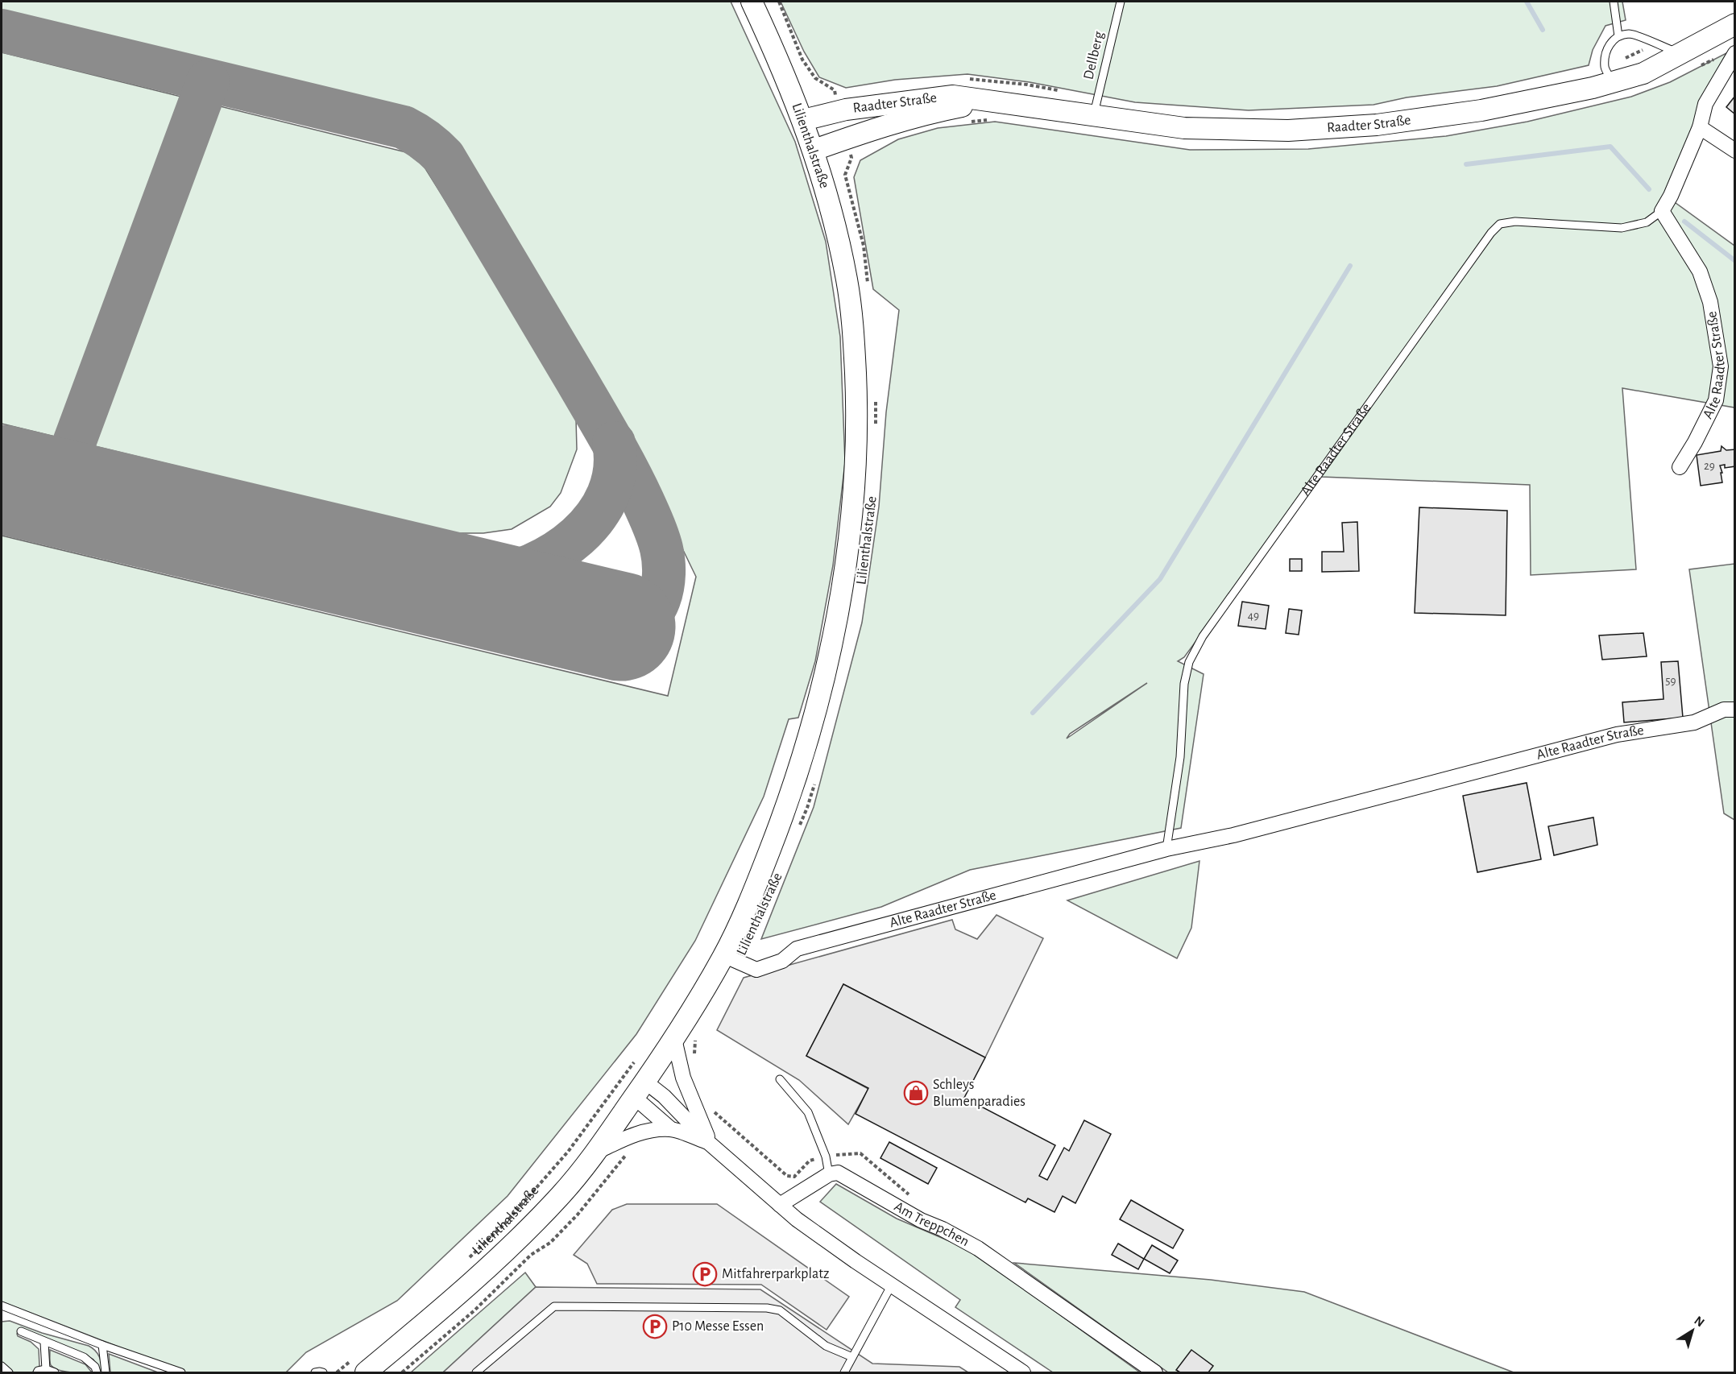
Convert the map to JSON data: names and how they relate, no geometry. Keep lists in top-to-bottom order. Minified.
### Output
{"streets":{"main road":["Raadter Straße","Lilienthalstraße"],"street":["Alte Raadter Straße","Am Treppchen"],"lane":["Dellberg"]},"crossings":[["Dellberg","Raadter Straße"],["Raadter Straße","Lilienthalstraße"],["Lilienthalstraße","Alte Raadter Straße"]],"places":{"shop":["Schleys Blumenparadies"],"parking":["Mitfahrerparkplatz","P10 Messe Essen"]},"house_numbers":["29","49","59"],"north":"top right"}
